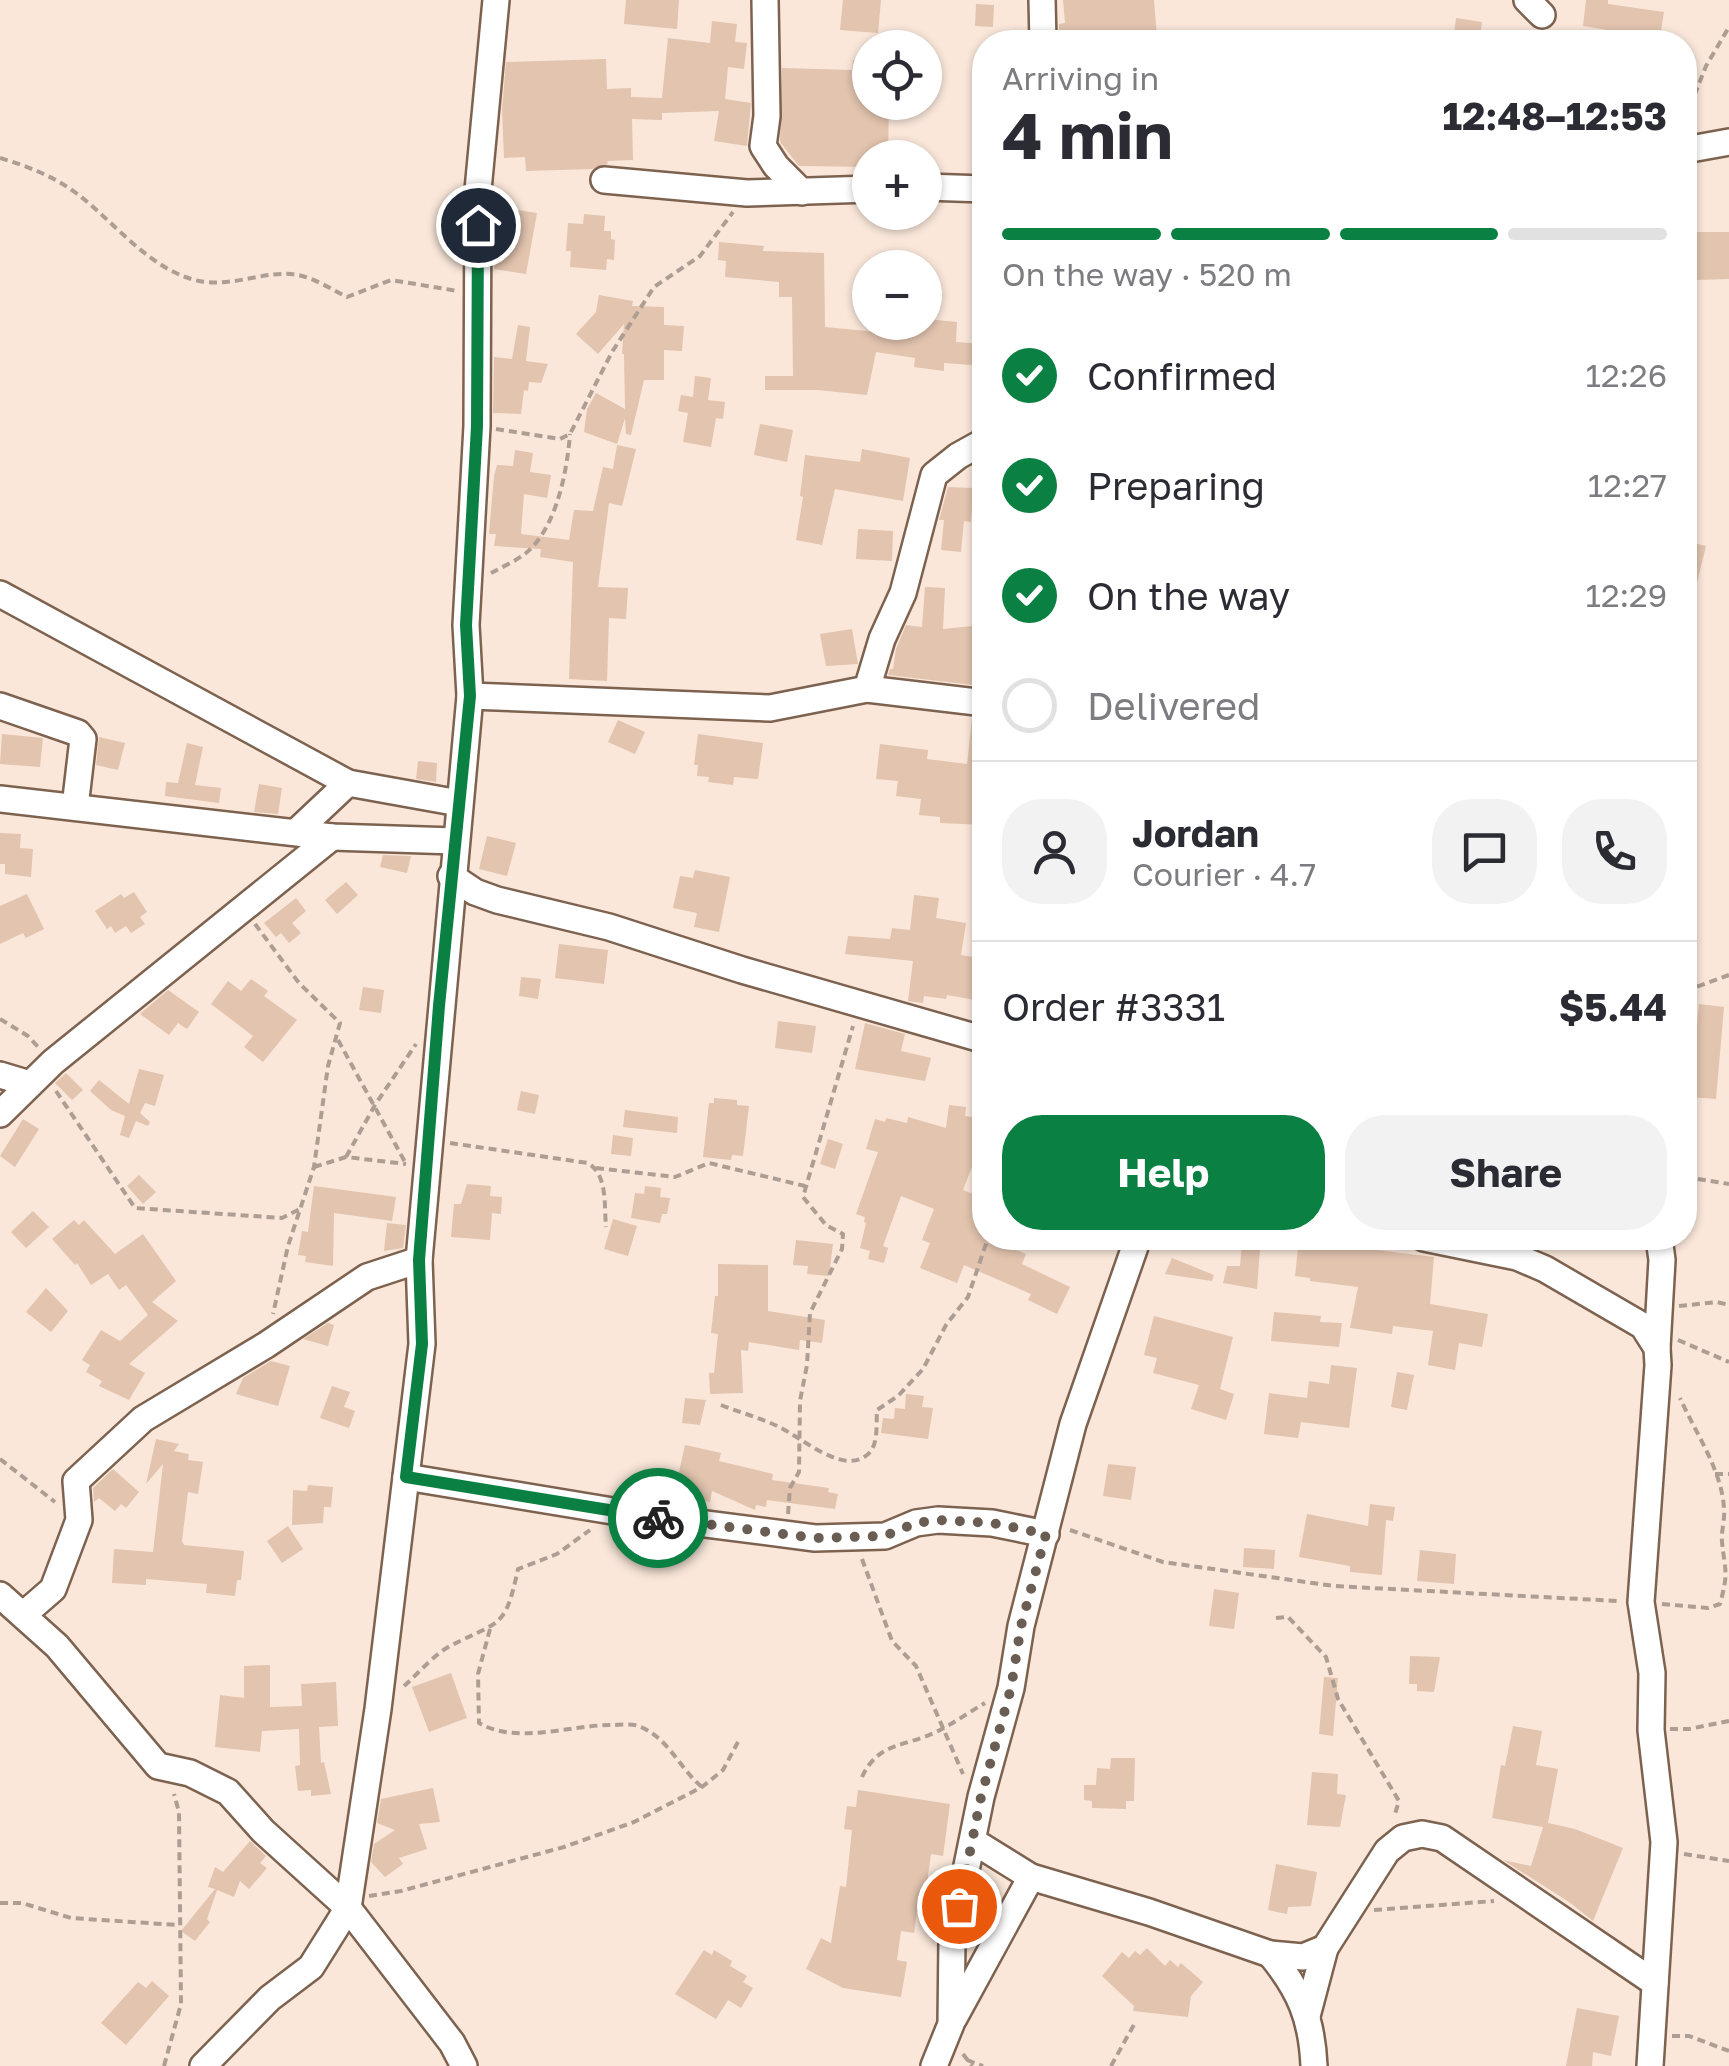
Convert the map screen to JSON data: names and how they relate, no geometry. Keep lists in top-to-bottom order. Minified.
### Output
{"page":{"map_buttons":["+","−"],"heading":["4 min","Arriving in","12:48–12:53"],"panel":["Jordan","Courier · 4.7","Order #3331","$5.44"],"bar":"On the way · 520 m","list":[["Confirmed","12:26"],["Preparing","12:27"],["On the way","12:29"],"Delivered"],"buttons":["Help","Share"]}}
